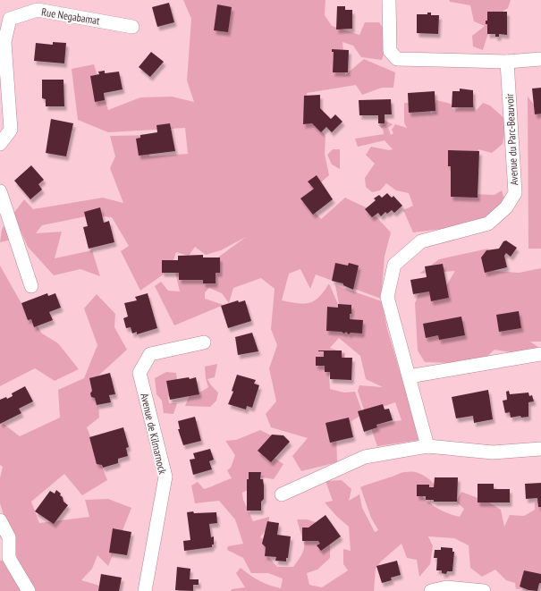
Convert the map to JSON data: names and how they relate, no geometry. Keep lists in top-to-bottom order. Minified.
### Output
{"streets":{"street":["Rue Negabamat","Avenue du Parc-Beauvoir","Avenue de Kilmarnock"]}}
